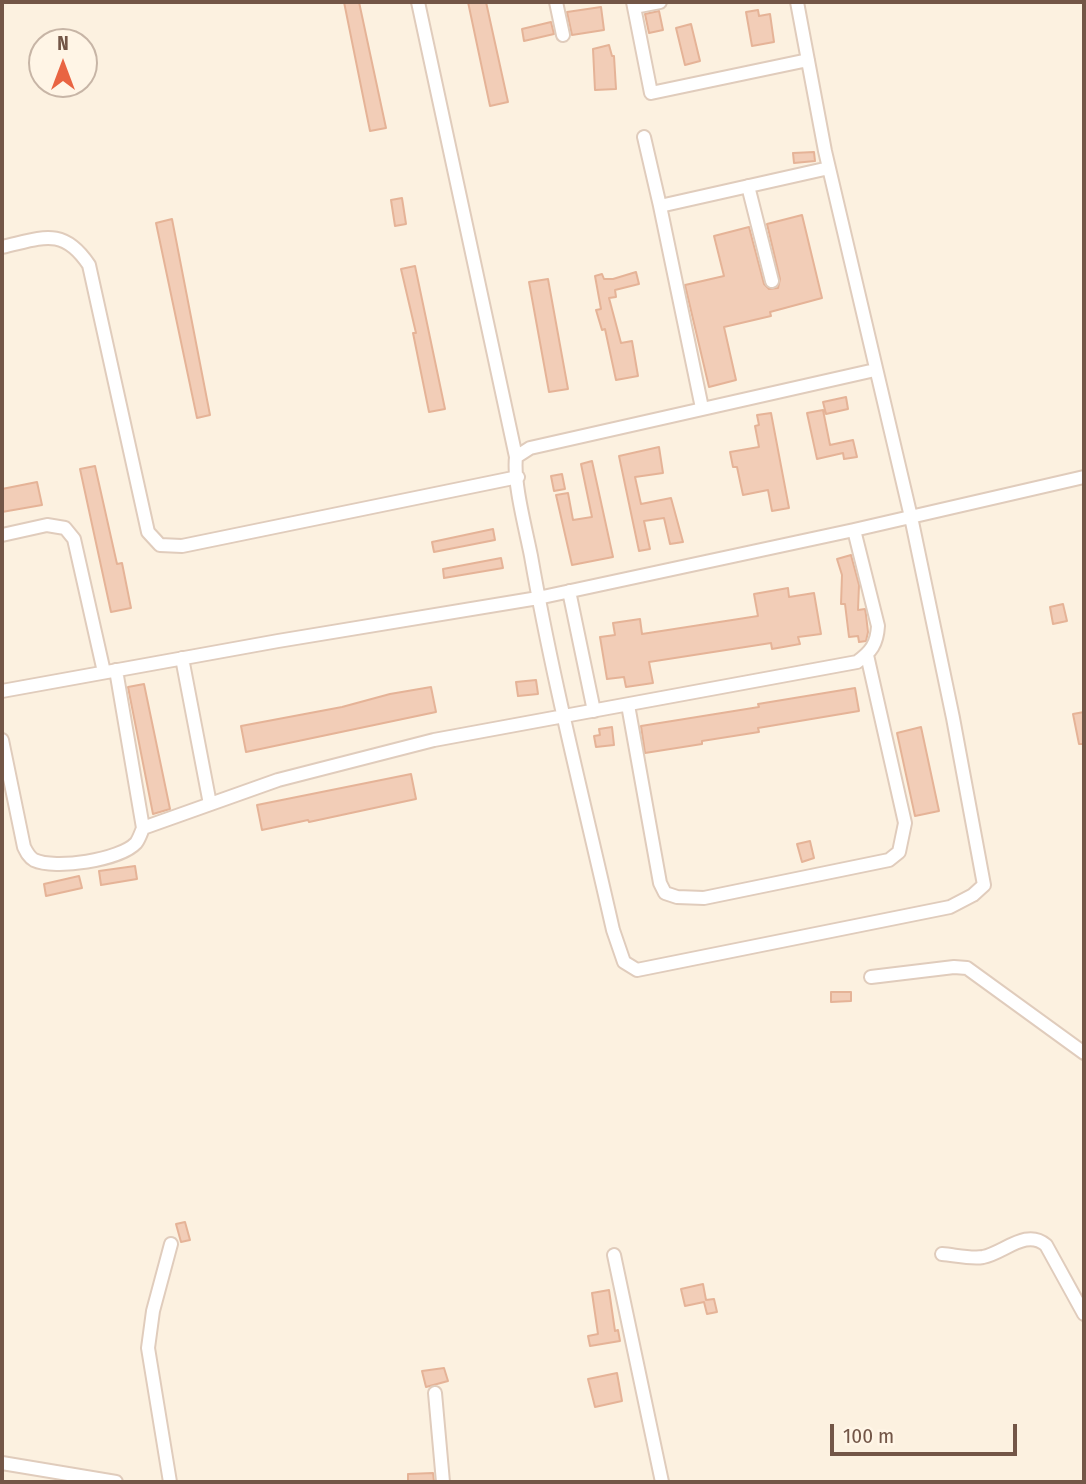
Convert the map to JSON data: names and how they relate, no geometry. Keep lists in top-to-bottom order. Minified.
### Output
{"scale_bar":"100 m","north":"top"}
